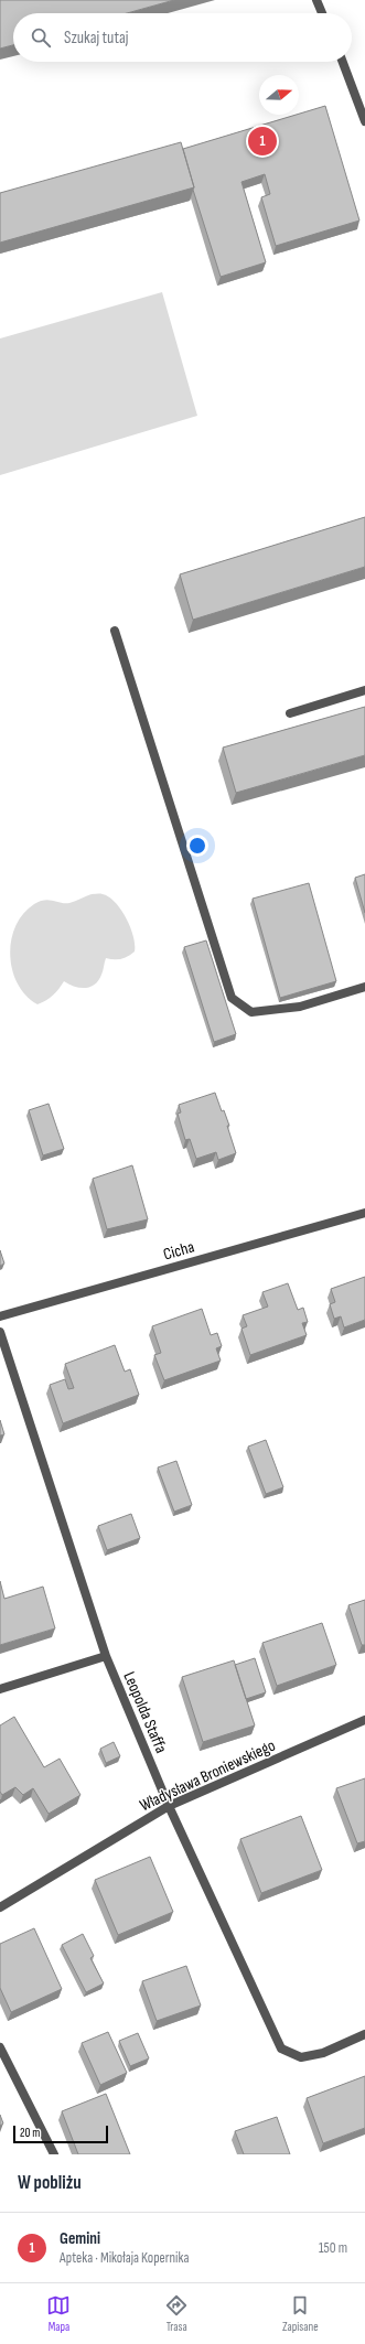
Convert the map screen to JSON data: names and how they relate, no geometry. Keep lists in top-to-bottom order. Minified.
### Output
{"streets":{"street":["Cicha","Leopolda Staffa","Władysława Broniewskiego"]},"crossings":[["Leopolda Staffa","Władysława Broniewskiego"]],"scale_bar":"20 m","north":"right","page":{"search":"Szukaj tutaj","pins":"1","scale":"20 m","heading":"W pobliżu","list":[{"mark":"1","name":"Gemini","note":"Apteka · Mikołaja Kopernika","value":"150 m"}],"nav":["Mapa","Trasa","Zapisane"]}}
